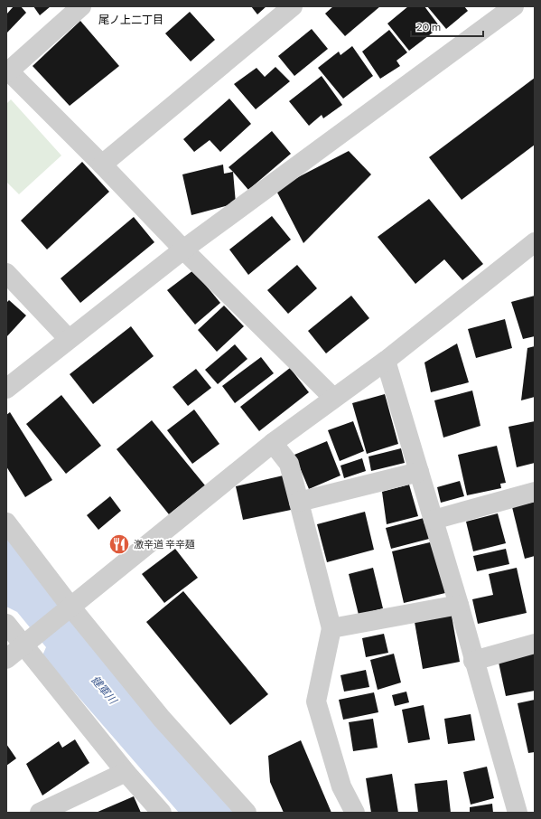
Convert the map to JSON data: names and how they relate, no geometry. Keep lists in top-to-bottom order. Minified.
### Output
{"districts":["尾ノ上二丁目"],"water":["健軍川"],"places":{"restaurant":["激辛道 辛辛麺"]},"scale_bar":"20 m"}
